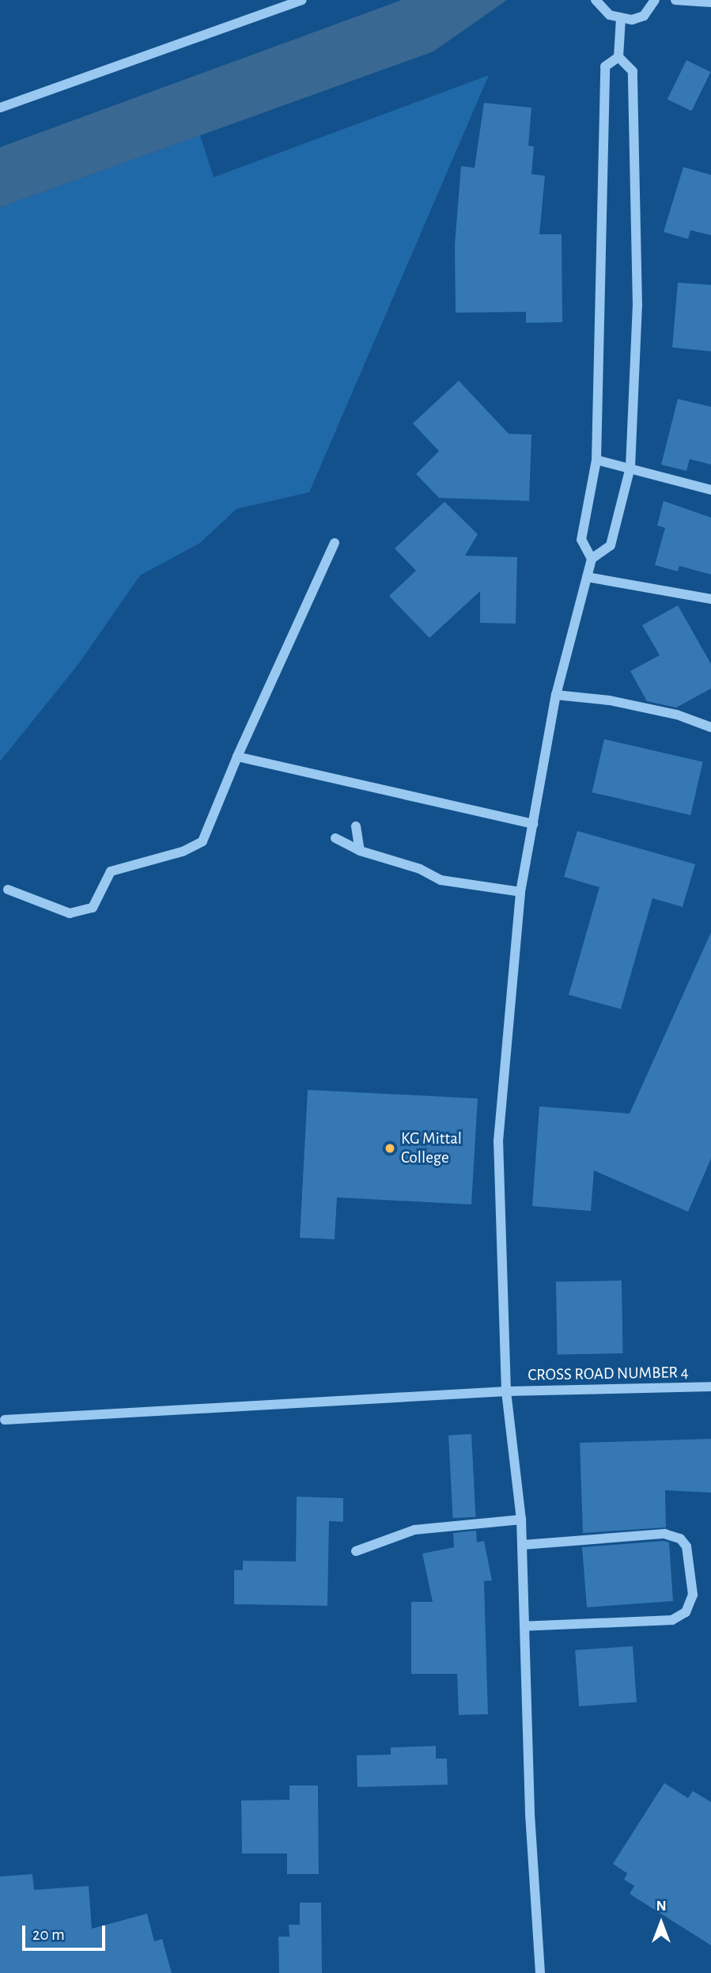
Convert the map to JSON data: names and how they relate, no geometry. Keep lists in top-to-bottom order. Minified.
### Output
{"streets":{"street":["CROSS ROAD NUMBER 4"]},"places":["KG Mittal College"],"scale_bar":"20 m","north":"top"}
